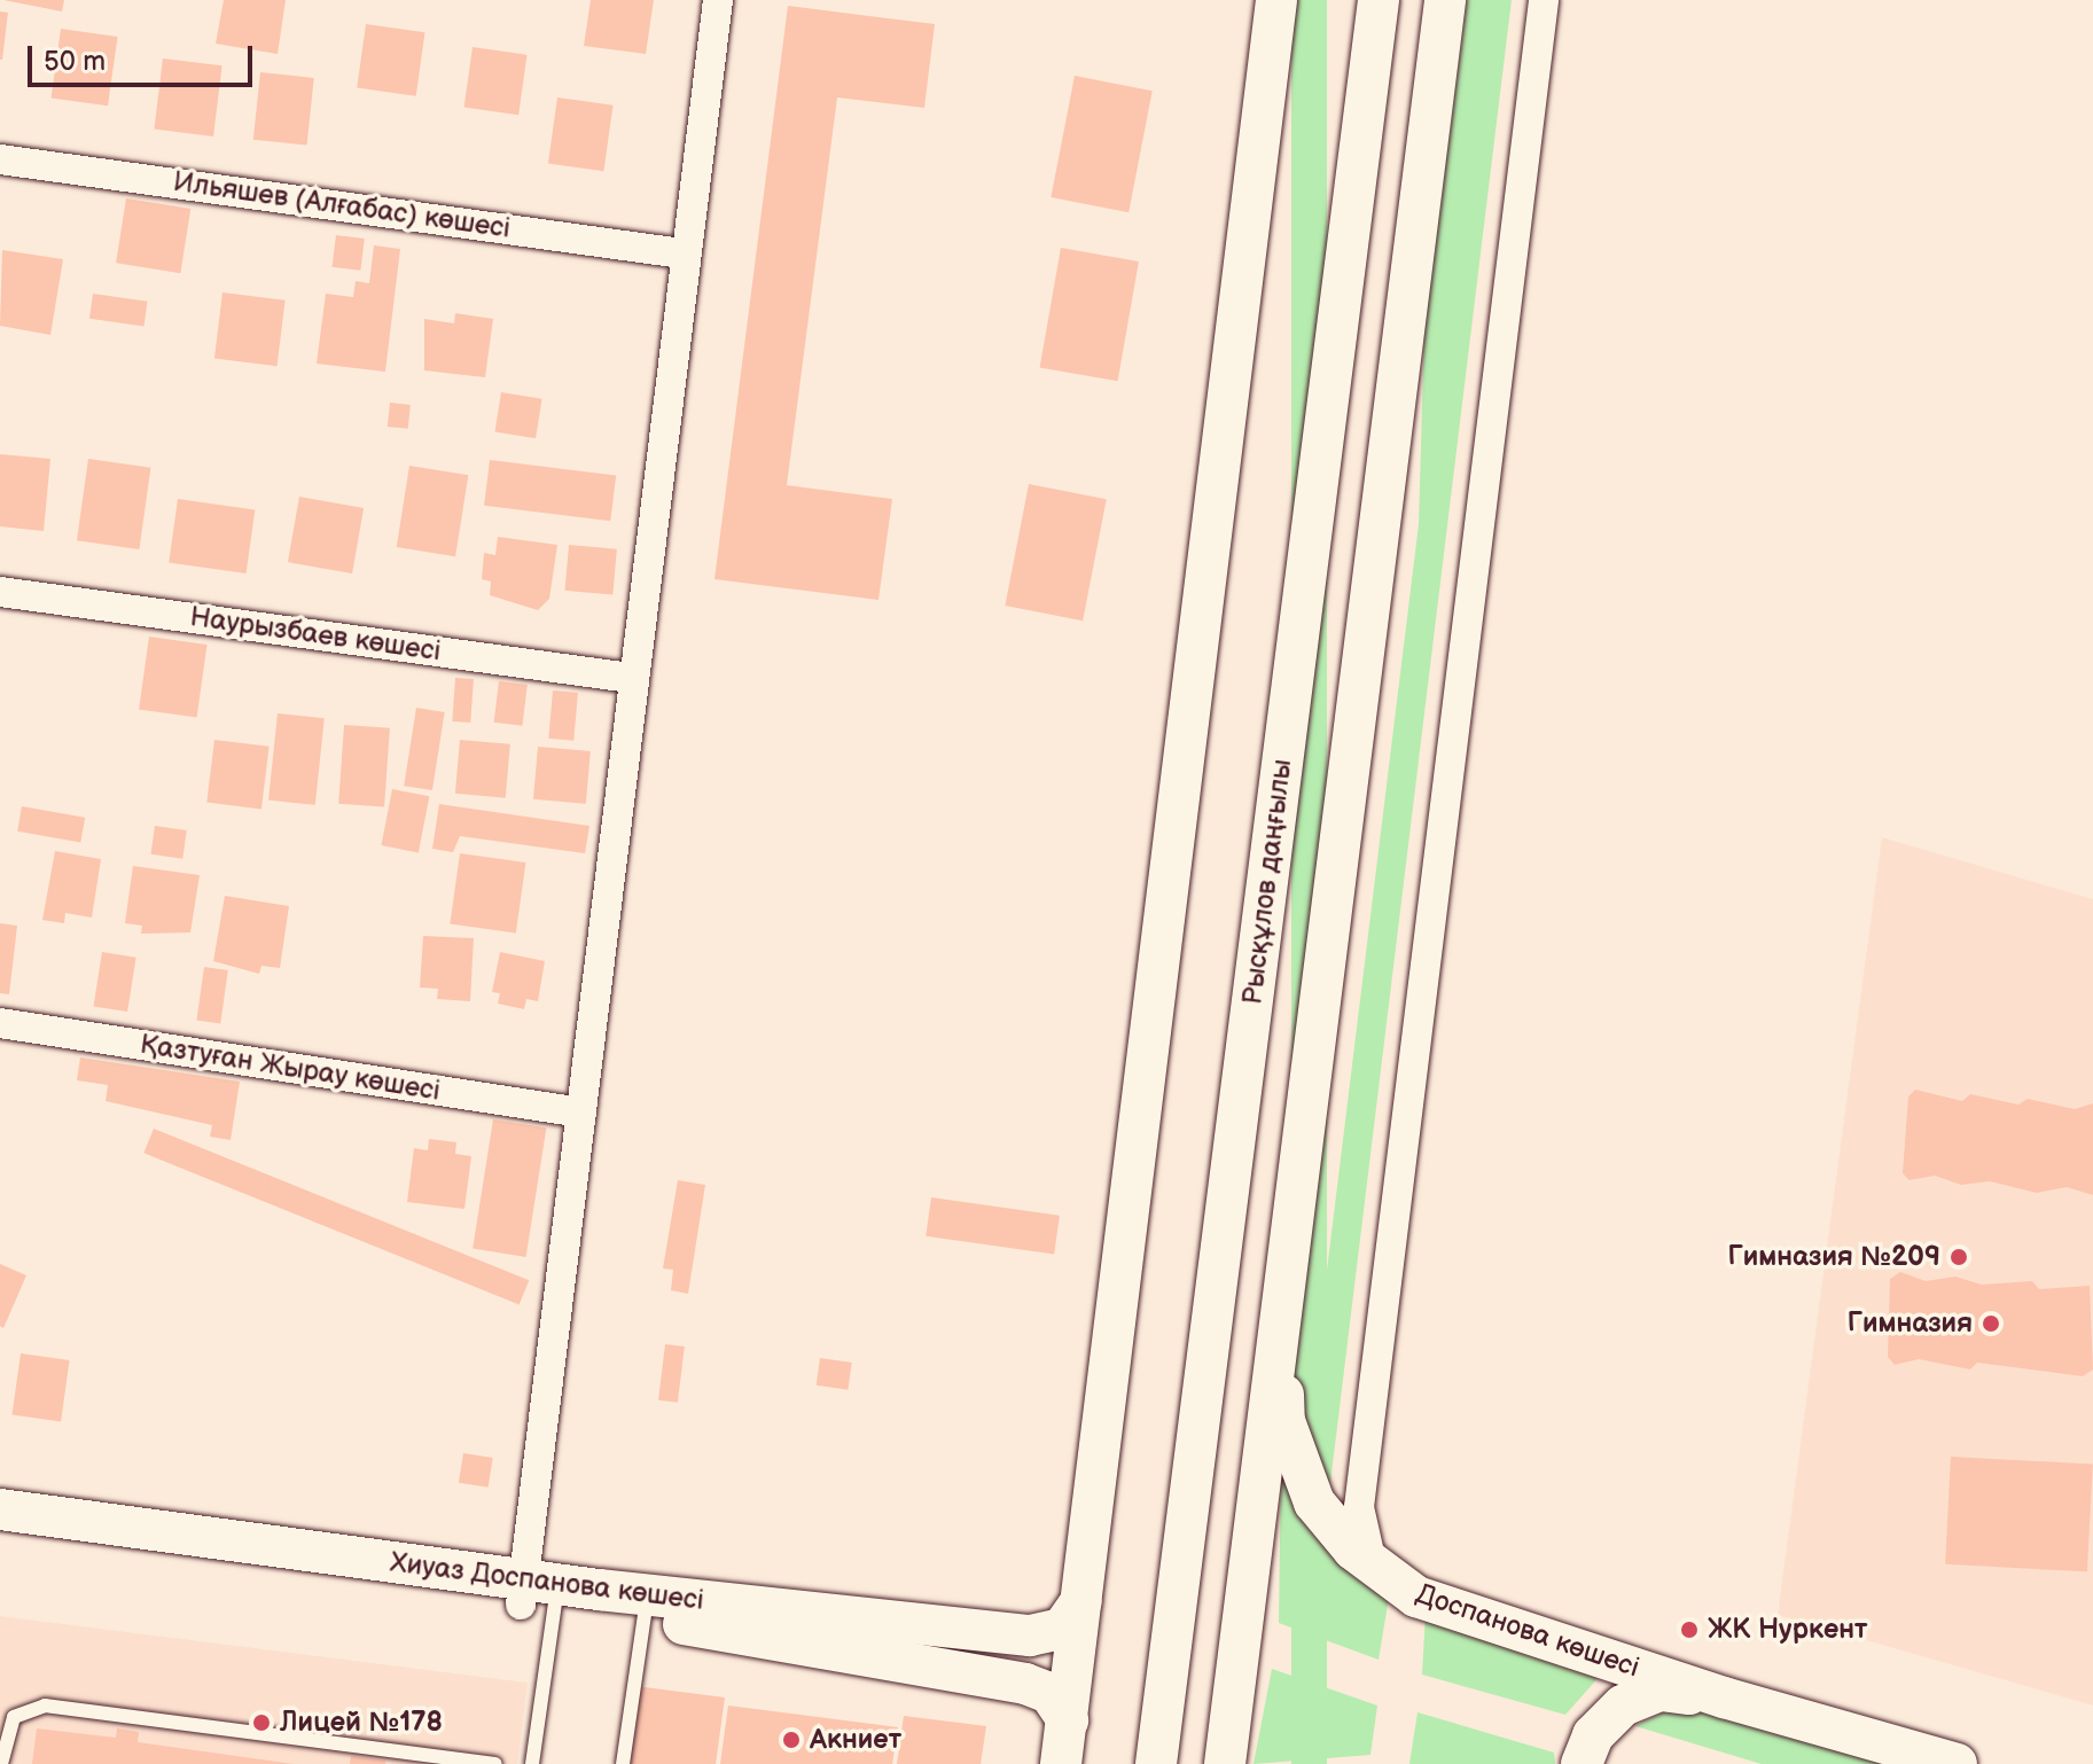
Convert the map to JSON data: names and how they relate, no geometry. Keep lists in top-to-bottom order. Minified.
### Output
{"streets":{"street":["Ильяшев (Алғабас) көшесі","Наурызбаев көшесі","Рысқұлов даңғылы","Қазтуған Жырау көшесі","Хиуаз Доспанова көшесі","Доспанова көшесі"]},"places":["Гимназия №209","Гимназия","ЖК Нуркент","Лицей №178","Акниет"],"scale_bar":"50 m"}
